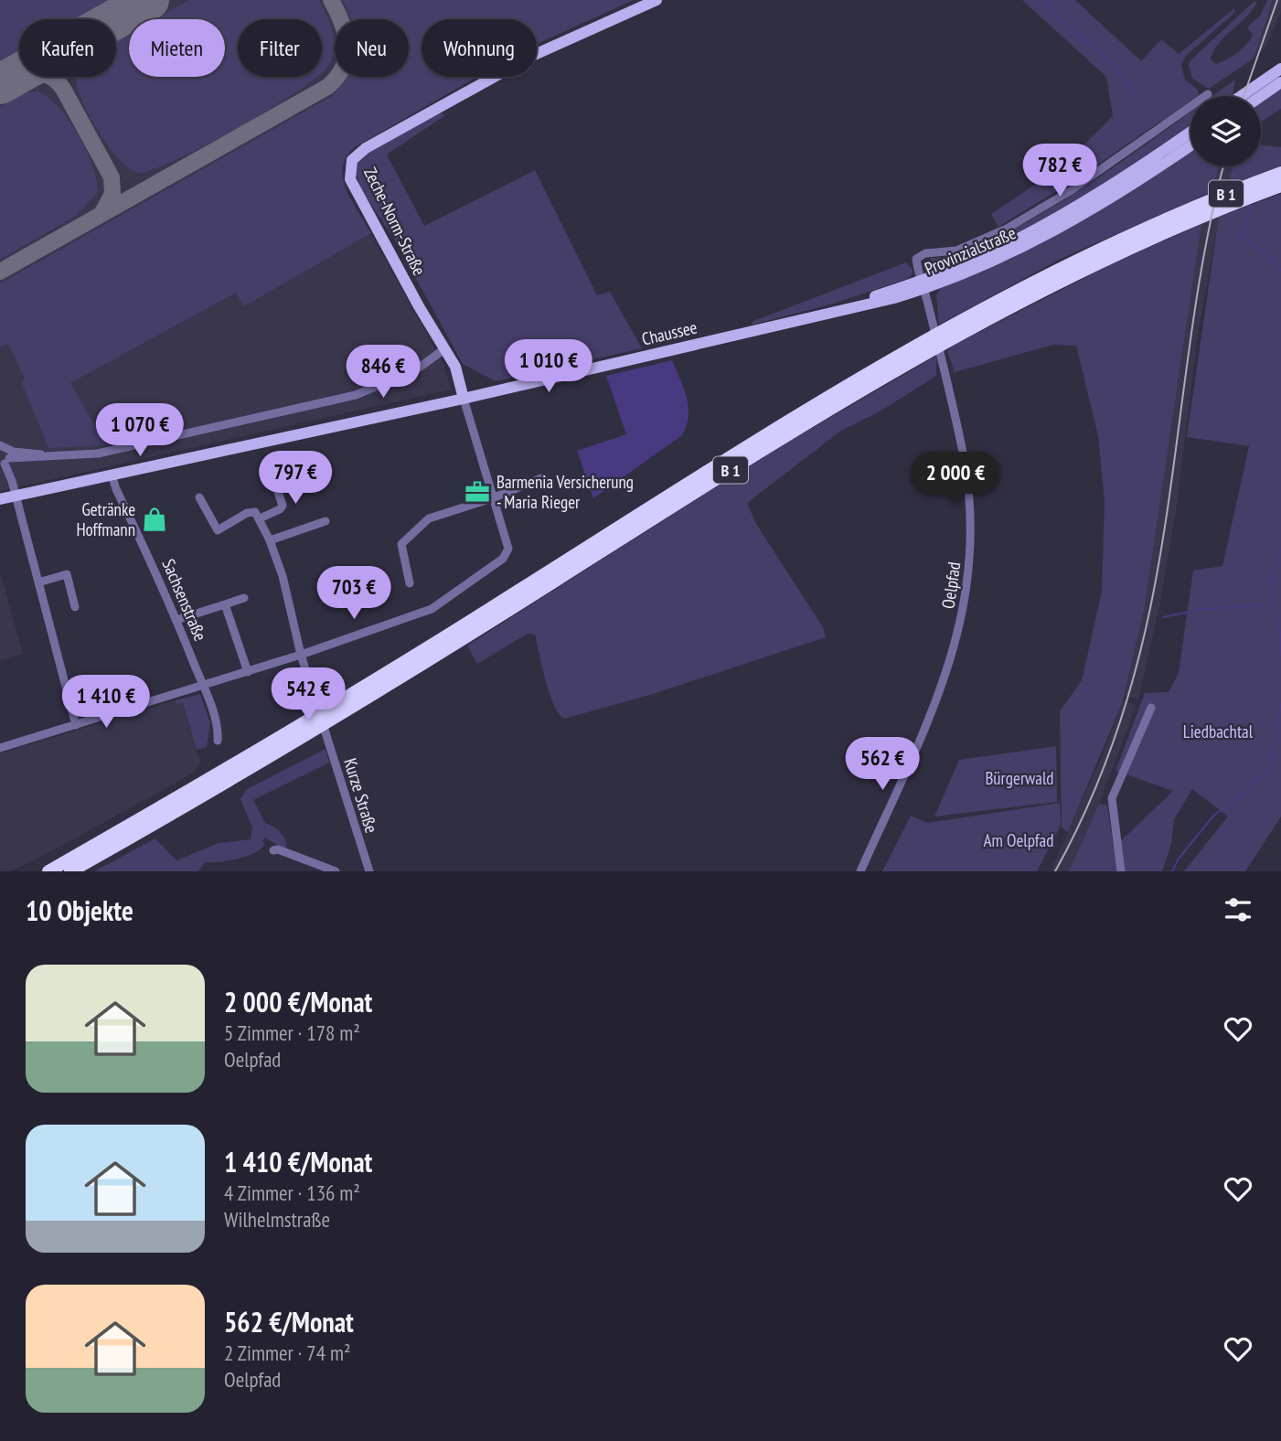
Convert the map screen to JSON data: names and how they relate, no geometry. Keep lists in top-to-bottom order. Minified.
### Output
{"streets":{"highway":["B 1"],"main road":["Zeche-Norm-Straße","Provinzialstraße","Chaussee"],"street":["Oelpfad","Sachsenstraße","Kurze Straße"]},"crossings":[["Zeche-Norm-Straße","Chaussee"],["Provinzialstraße","Chaussee"],["Provinzialstraße","Oelpfad"],["Chaussee","Oelpfad"],["Chaussee","Sachsenstraße"]],"parks":["Liedbachtal","Bürgerwald","Am Oelpfad"],"places":{"office":["Barmenia Versicherung - Maria Rieger"],"shop":["Getränke Hoffmann"]},"page":{"chip":["Kaufen","Mieten","Filter","Neu","Wohnung"],"price":["782 €","1 010 €","846 €","1 070 €","797 €","2 000 €","703 €","542 €","1 410 €","562 €"],"heading":"10 Objekte","list":[{"name":"2 000 €/Monat","note":"5 Zimmer · 178 m² · Oelpfad"},{"name":"1 410 €/Monat","note":"4 Zimmer · 136 m² · Wilhelmstraße"},{"name":"562 €/Monat","note":"2 Zimmer · 74 m² · Oelpfad"}]}}
